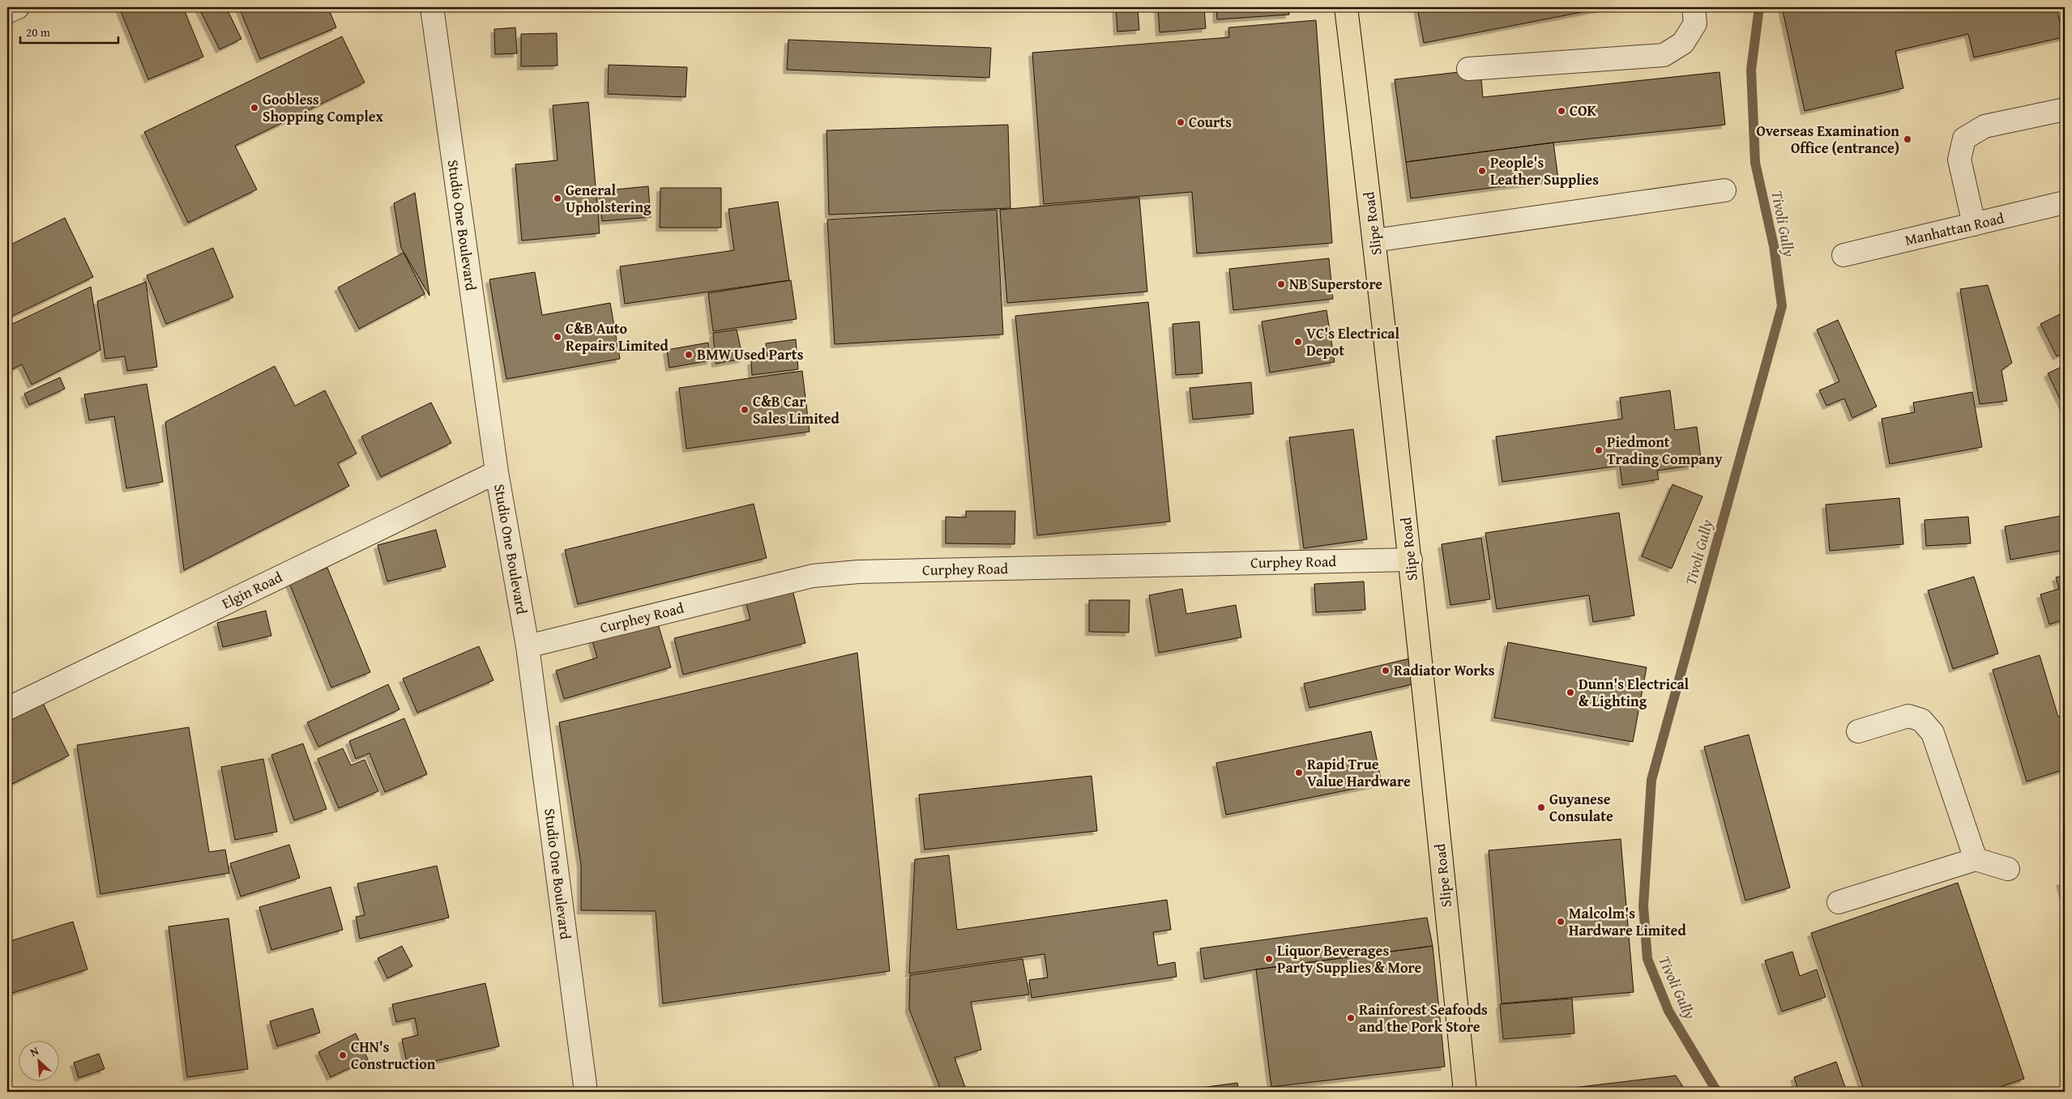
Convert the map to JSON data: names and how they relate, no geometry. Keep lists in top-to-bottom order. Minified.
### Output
{"streets":{"main road":["Slipe Road"],"street":["Studio One Boulevard","Manhattan Road","Curphey Road","Elgin Road"]},"crossings":[["Slipe Road","Curphey Road"],["Studio One Boulevard","Curphey Road"],["Studio One Boulevard","Elgin Road"]],"water":["Tivoli Gully"],"places":["Goobless Shopping Complex","COK","Courts","Overseas Examination Office (entrance)","People's Leather Supplies","General Upholstering","NB Superstore","C&B Auto Repairs Limited","VC's Electrical Depot","BMW Used Parts","C&B Car Sales Limited","Piedmont Trading Company","Radiator Works","Dunn's Electrical & Lighting","Rapid True Value Hardware","Guyanese Consulate","Malcolm's Hardware Limited","Liquor Beverages Party Supplies & More","Rainforest Seafoods and the Pork Store","CHN's Construction"],"scale_bar":"20 m","north":"top left"}
